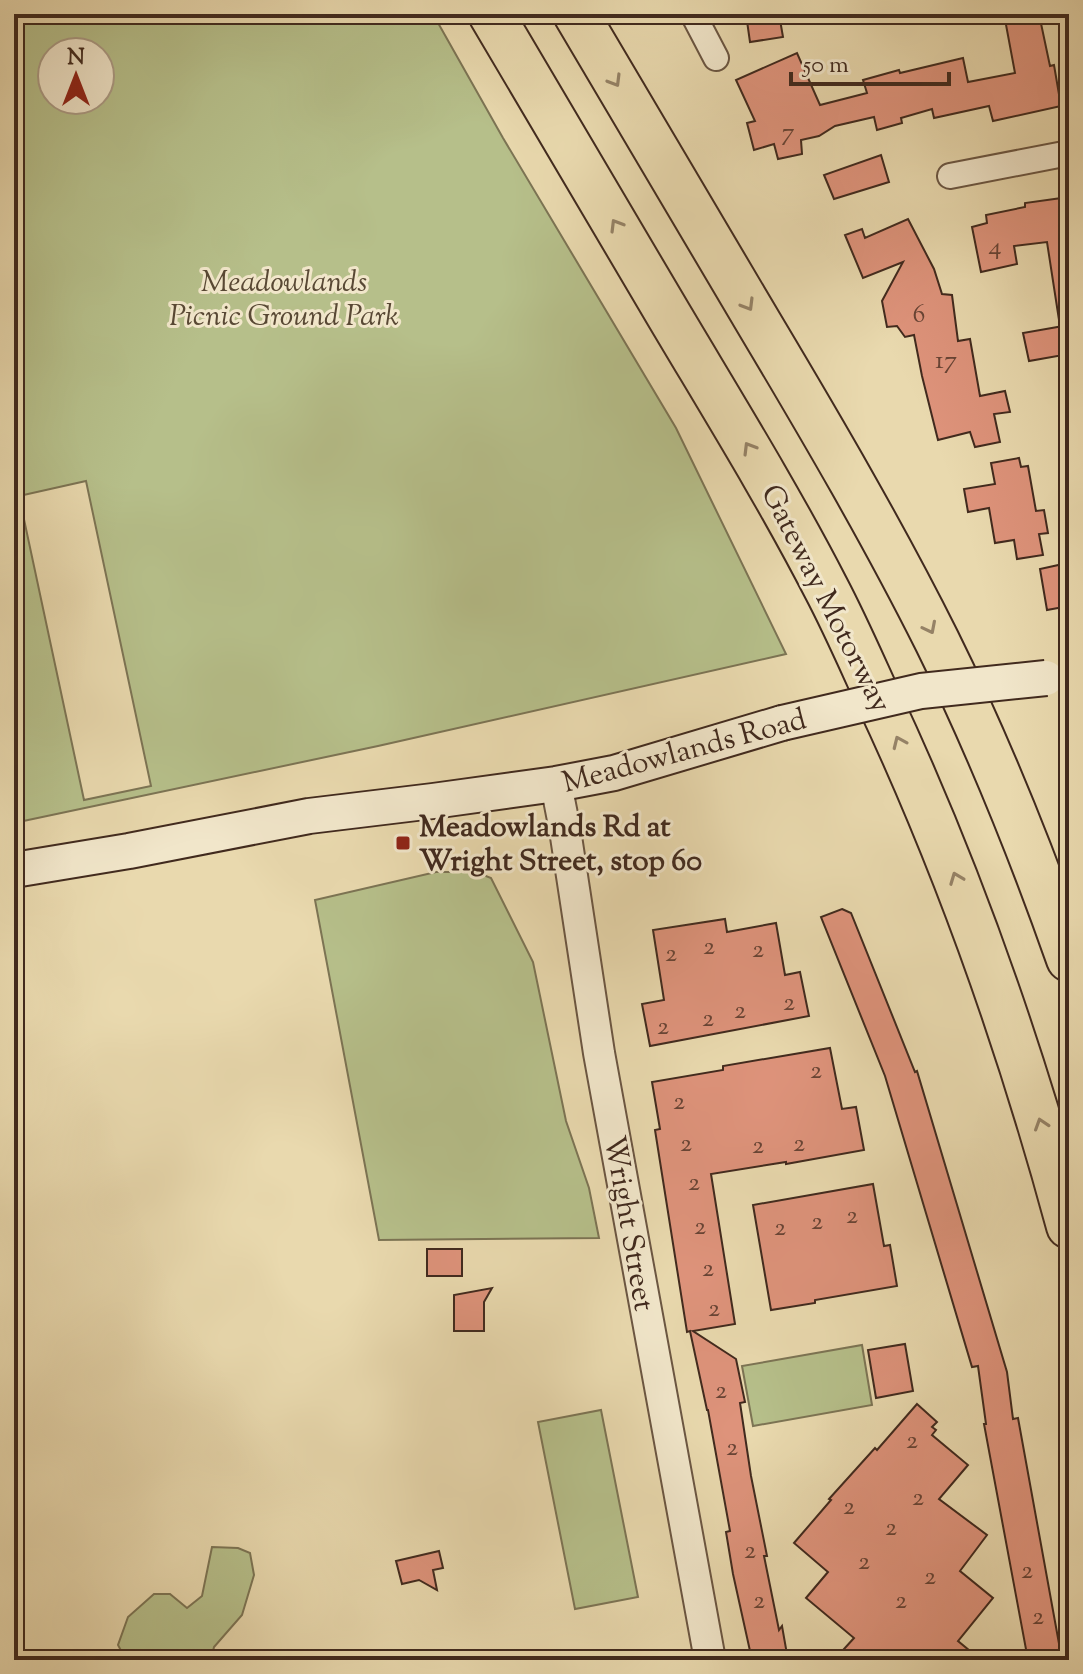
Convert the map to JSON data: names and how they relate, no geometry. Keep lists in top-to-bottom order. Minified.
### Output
{"streets":{"highway":["Gateway Motorway"],"main road":["Meadowlands Road"],"street":["Wright Street"]},"crossings":[["Meadowlands Road","Wright Street"]],"parks":["Meadowlands Picnic Ground Park"],"places":{"transit":["Meadowlands Rd at Wright Street, stop 60"]},"house_numbers":["7","4","6","17","2","2","2","2","2","2","2","2","2","2","2","2","2","2","2","2","2","2","2","2","2","2","2","2","2","2","2","2","2","2","2","2"],"scale_bar":"50 m","north":"top"}
